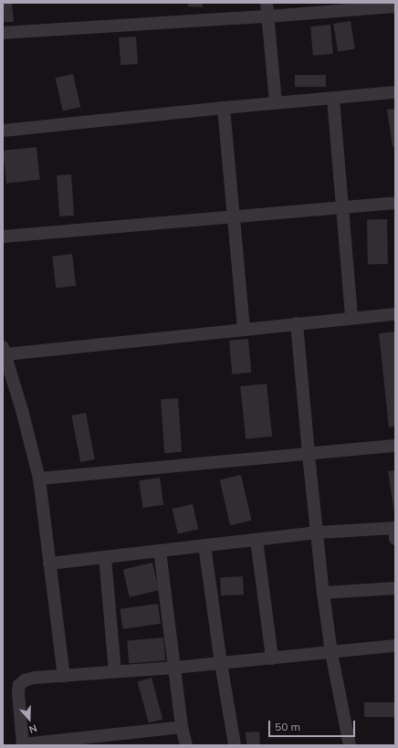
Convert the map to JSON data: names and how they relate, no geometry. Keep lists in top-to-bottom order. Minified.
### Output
{"scale_bar":"50 m","north":"bottom"}
